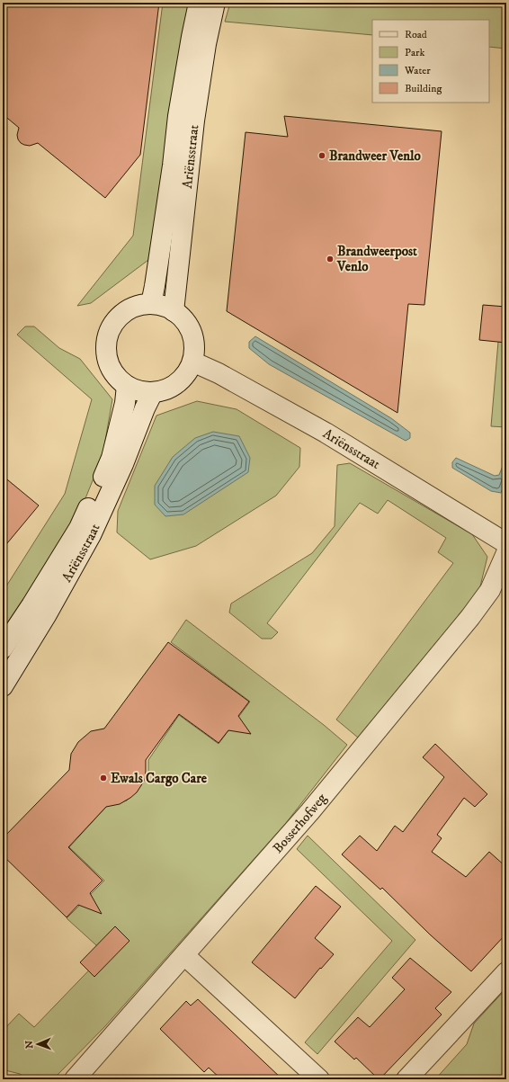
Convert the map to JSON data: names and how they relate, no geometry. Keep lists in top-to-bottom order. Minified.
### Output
{"streets":{"main road":["Ariënsstraat","Bosserhofweg"]},"places":["Brandweer Venlo","Brandweerpost Venlo","Ewals Cargo Care"],"legend":["Road","Park","Water","Building"],"north":"left"}
